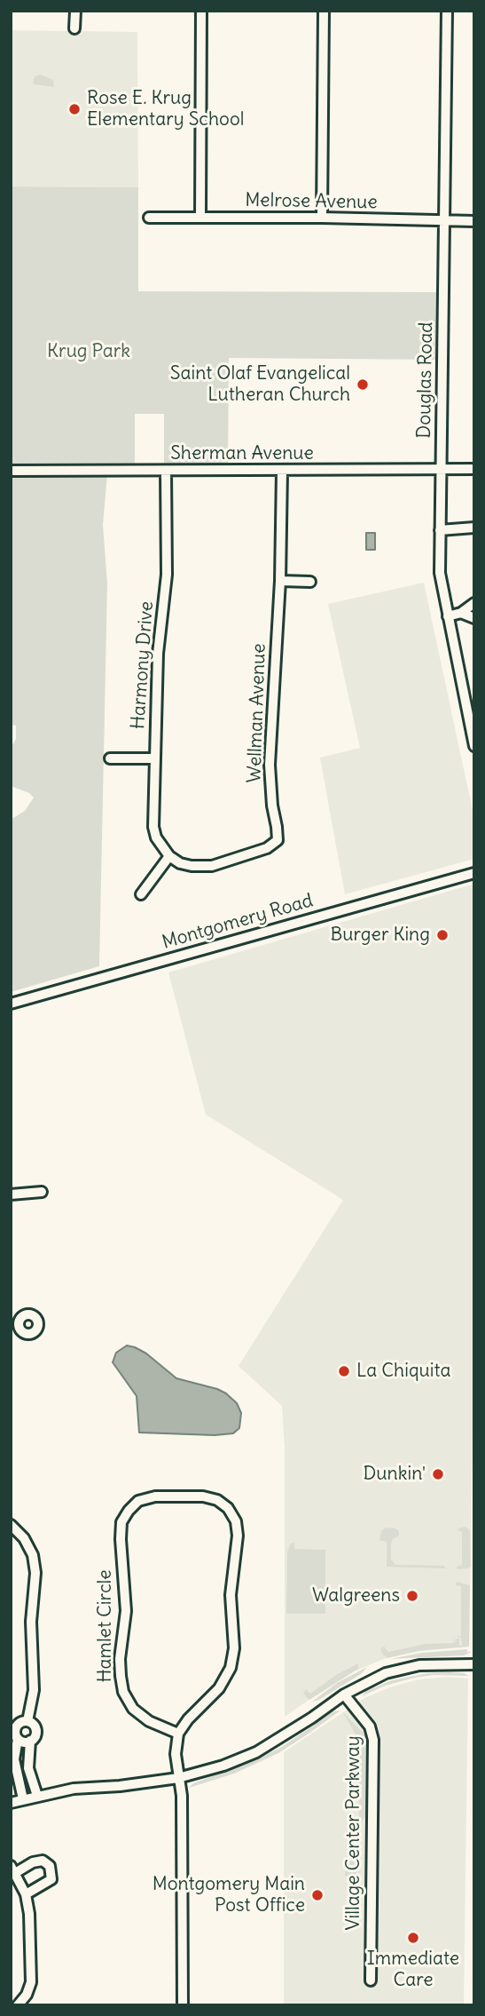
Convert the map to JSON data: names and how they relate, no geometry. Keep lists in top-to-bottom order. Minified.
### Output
{"streets":{"street":["Melrose Avenue","Douglas Road","Sherman Avenue","Harmony Drive","Wellman Avenue","Montgomery Road","Hamlet Circle","Village Center Parkway"]},"crossings":[["Melrose Avenue","Douglas Road"],["Douglas Road","Sherman Avenue"],["Sherman Avenue","Harmony Drive"],["Sherman Avenue","Wellman Avenue"],["Harmony Drive","Wellman Avenue"]],"parks":["Krug Park"],"places":["Rose E. Krug Elementary School","Saint Olaf Evangelical Lutheran Church","Burger King","La Chiquita","Dunkin'","Walgreens","Montgomery Main Post Office","Immediate Care"]}
